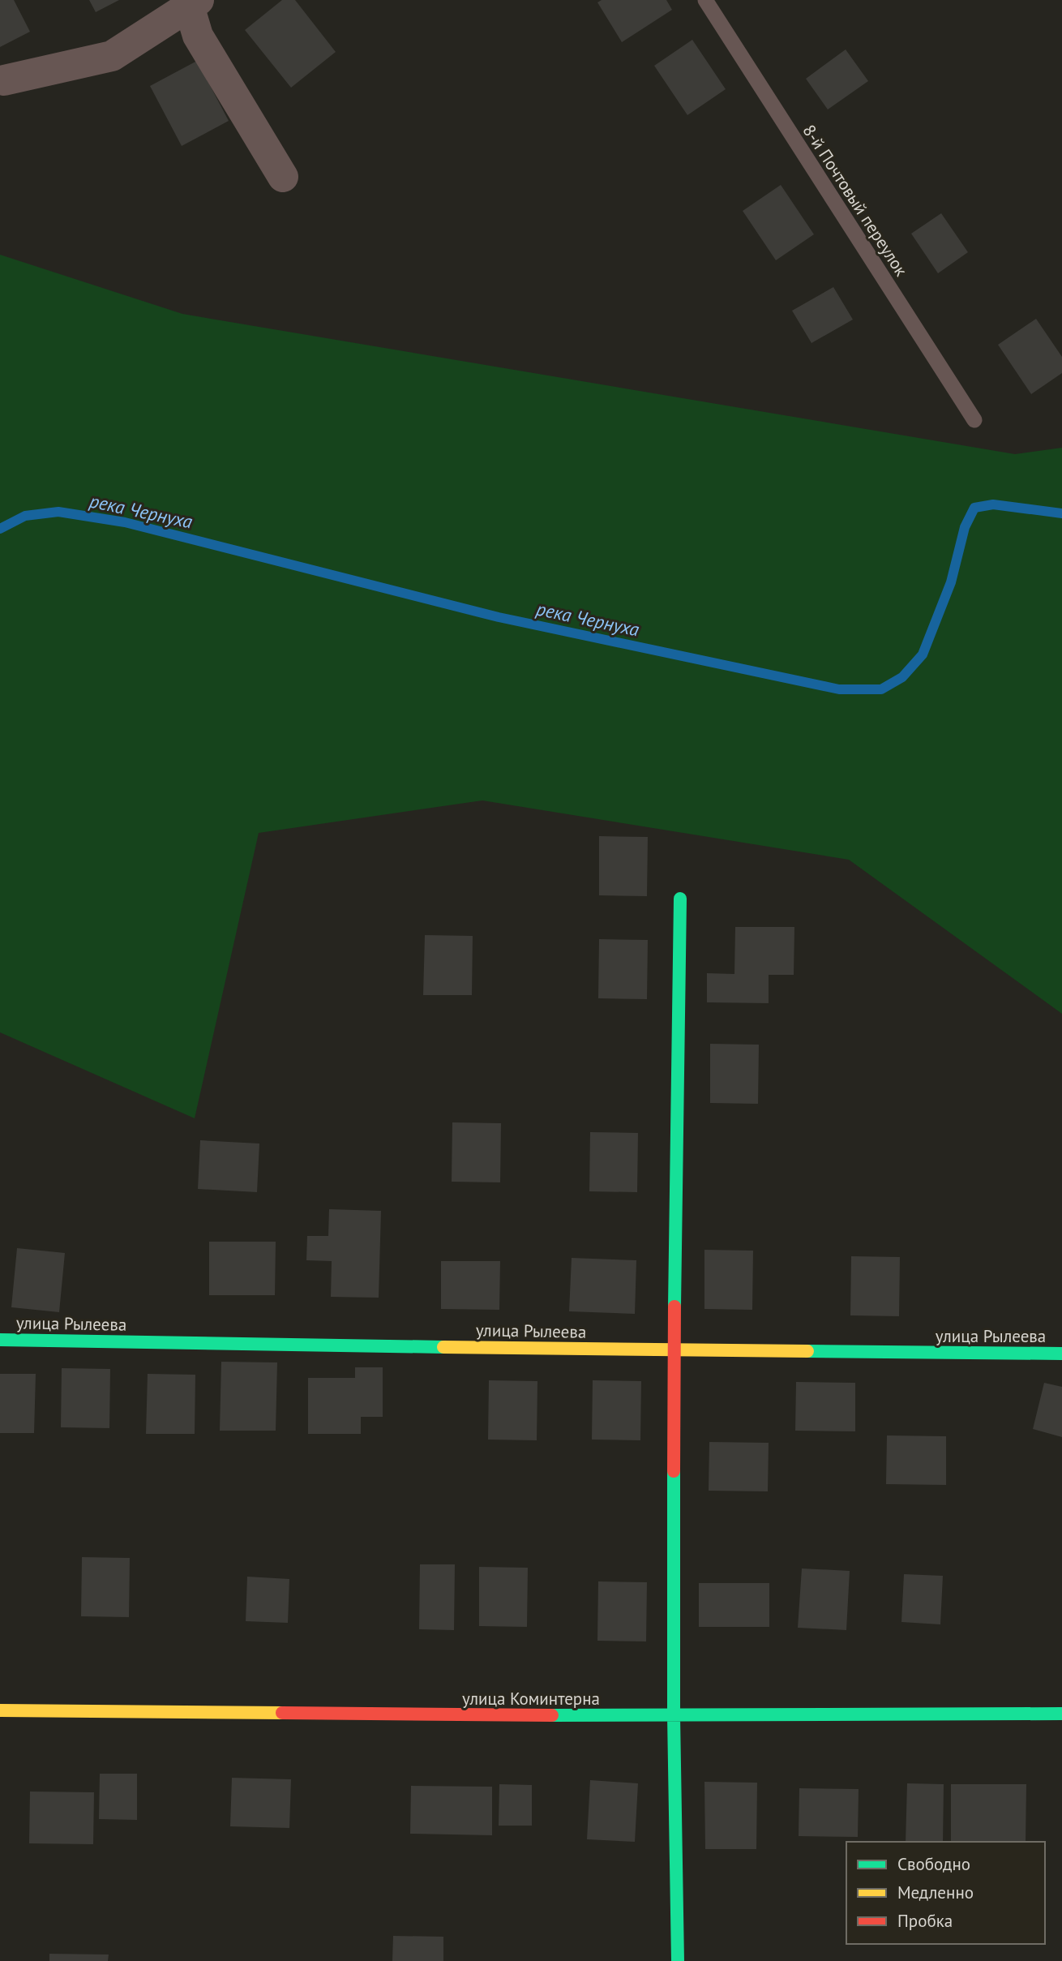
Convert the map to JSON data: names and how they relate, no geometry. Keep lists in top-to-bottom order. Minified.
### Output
{"streets":{"street":["улица Рылеева","улица Коминтерна"],"lane":["8-й Почтовый переулок"]},"water":["река Чернуха"],"legend":["Свободно","Медленно","Пробка"]}
